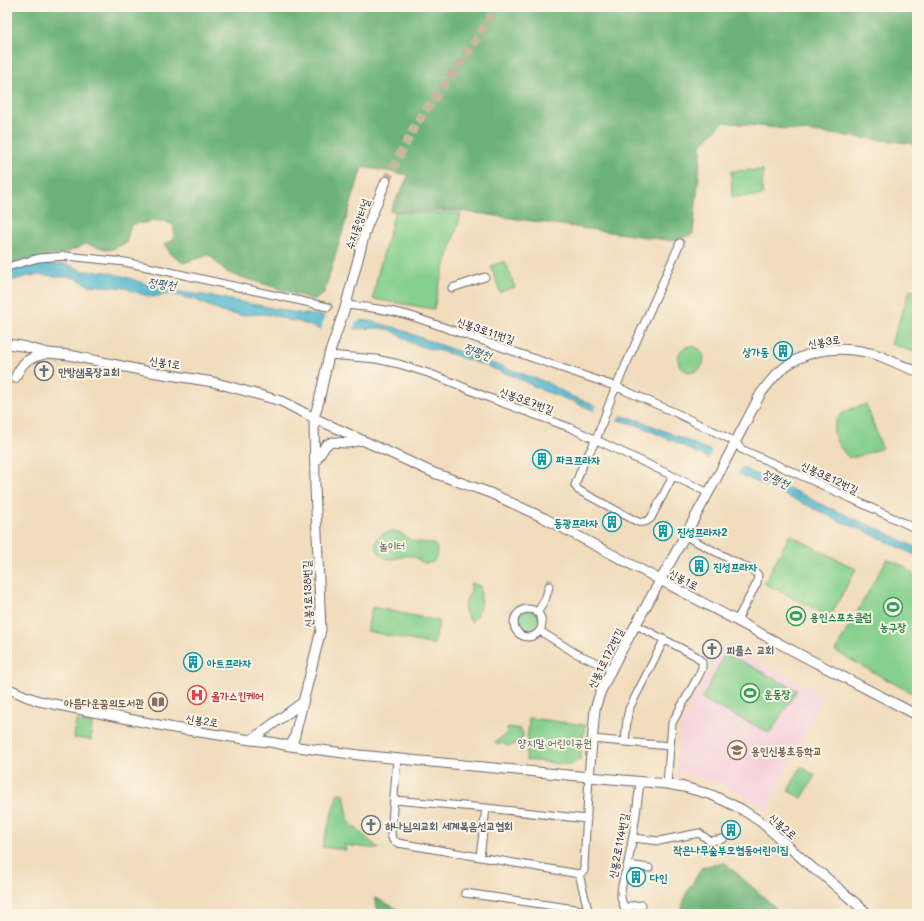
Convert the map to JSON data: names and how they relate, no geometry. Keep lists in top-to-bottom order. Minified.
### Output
{"streets":{"street":["수지중앙터널","신봉3로11번길","신봉3로","신봉1로","신봉3로7번길","신봉3로12번길","신봉1로138번길","신봉1로172번길","신봉2로","신봉2로114번길"]},"crossings":[["수지중앙터널","신봉3로11번길"],["신봉3로11번길","신봉3로"],["신봉3로11번길","신봉3로12번길"],["신봉3로","신봉3로7번길"],["신봉3로","신봉3로12번길"],["신봉1로","신봉1로138번길"],["신봉1로","신봉1로172번길"],["신봉1로138번길","신봉2로"],["신봉1로172번길","신봉2로"],["신봉2로","신봉2로114번길"]],"water":["정평천"],"parks":["놀이터","양지말 어린이공원"],"places":{"building":["상가동","파크프라자","동광프라자","진성프라자2","진성프라자","아트프라자","작은나무숲부모협동어린이집","다인"],"church":["만방샘목장교회","피플스 교회","하나님의교회 세계복음선교협회"],"sports":["농구장","용인스포츠클럽","운동장"],"hospital":["올가스킨케어"],"library":["아름다운꿈의도서관"],"school or university":["용인신봉초등학교"]}}
